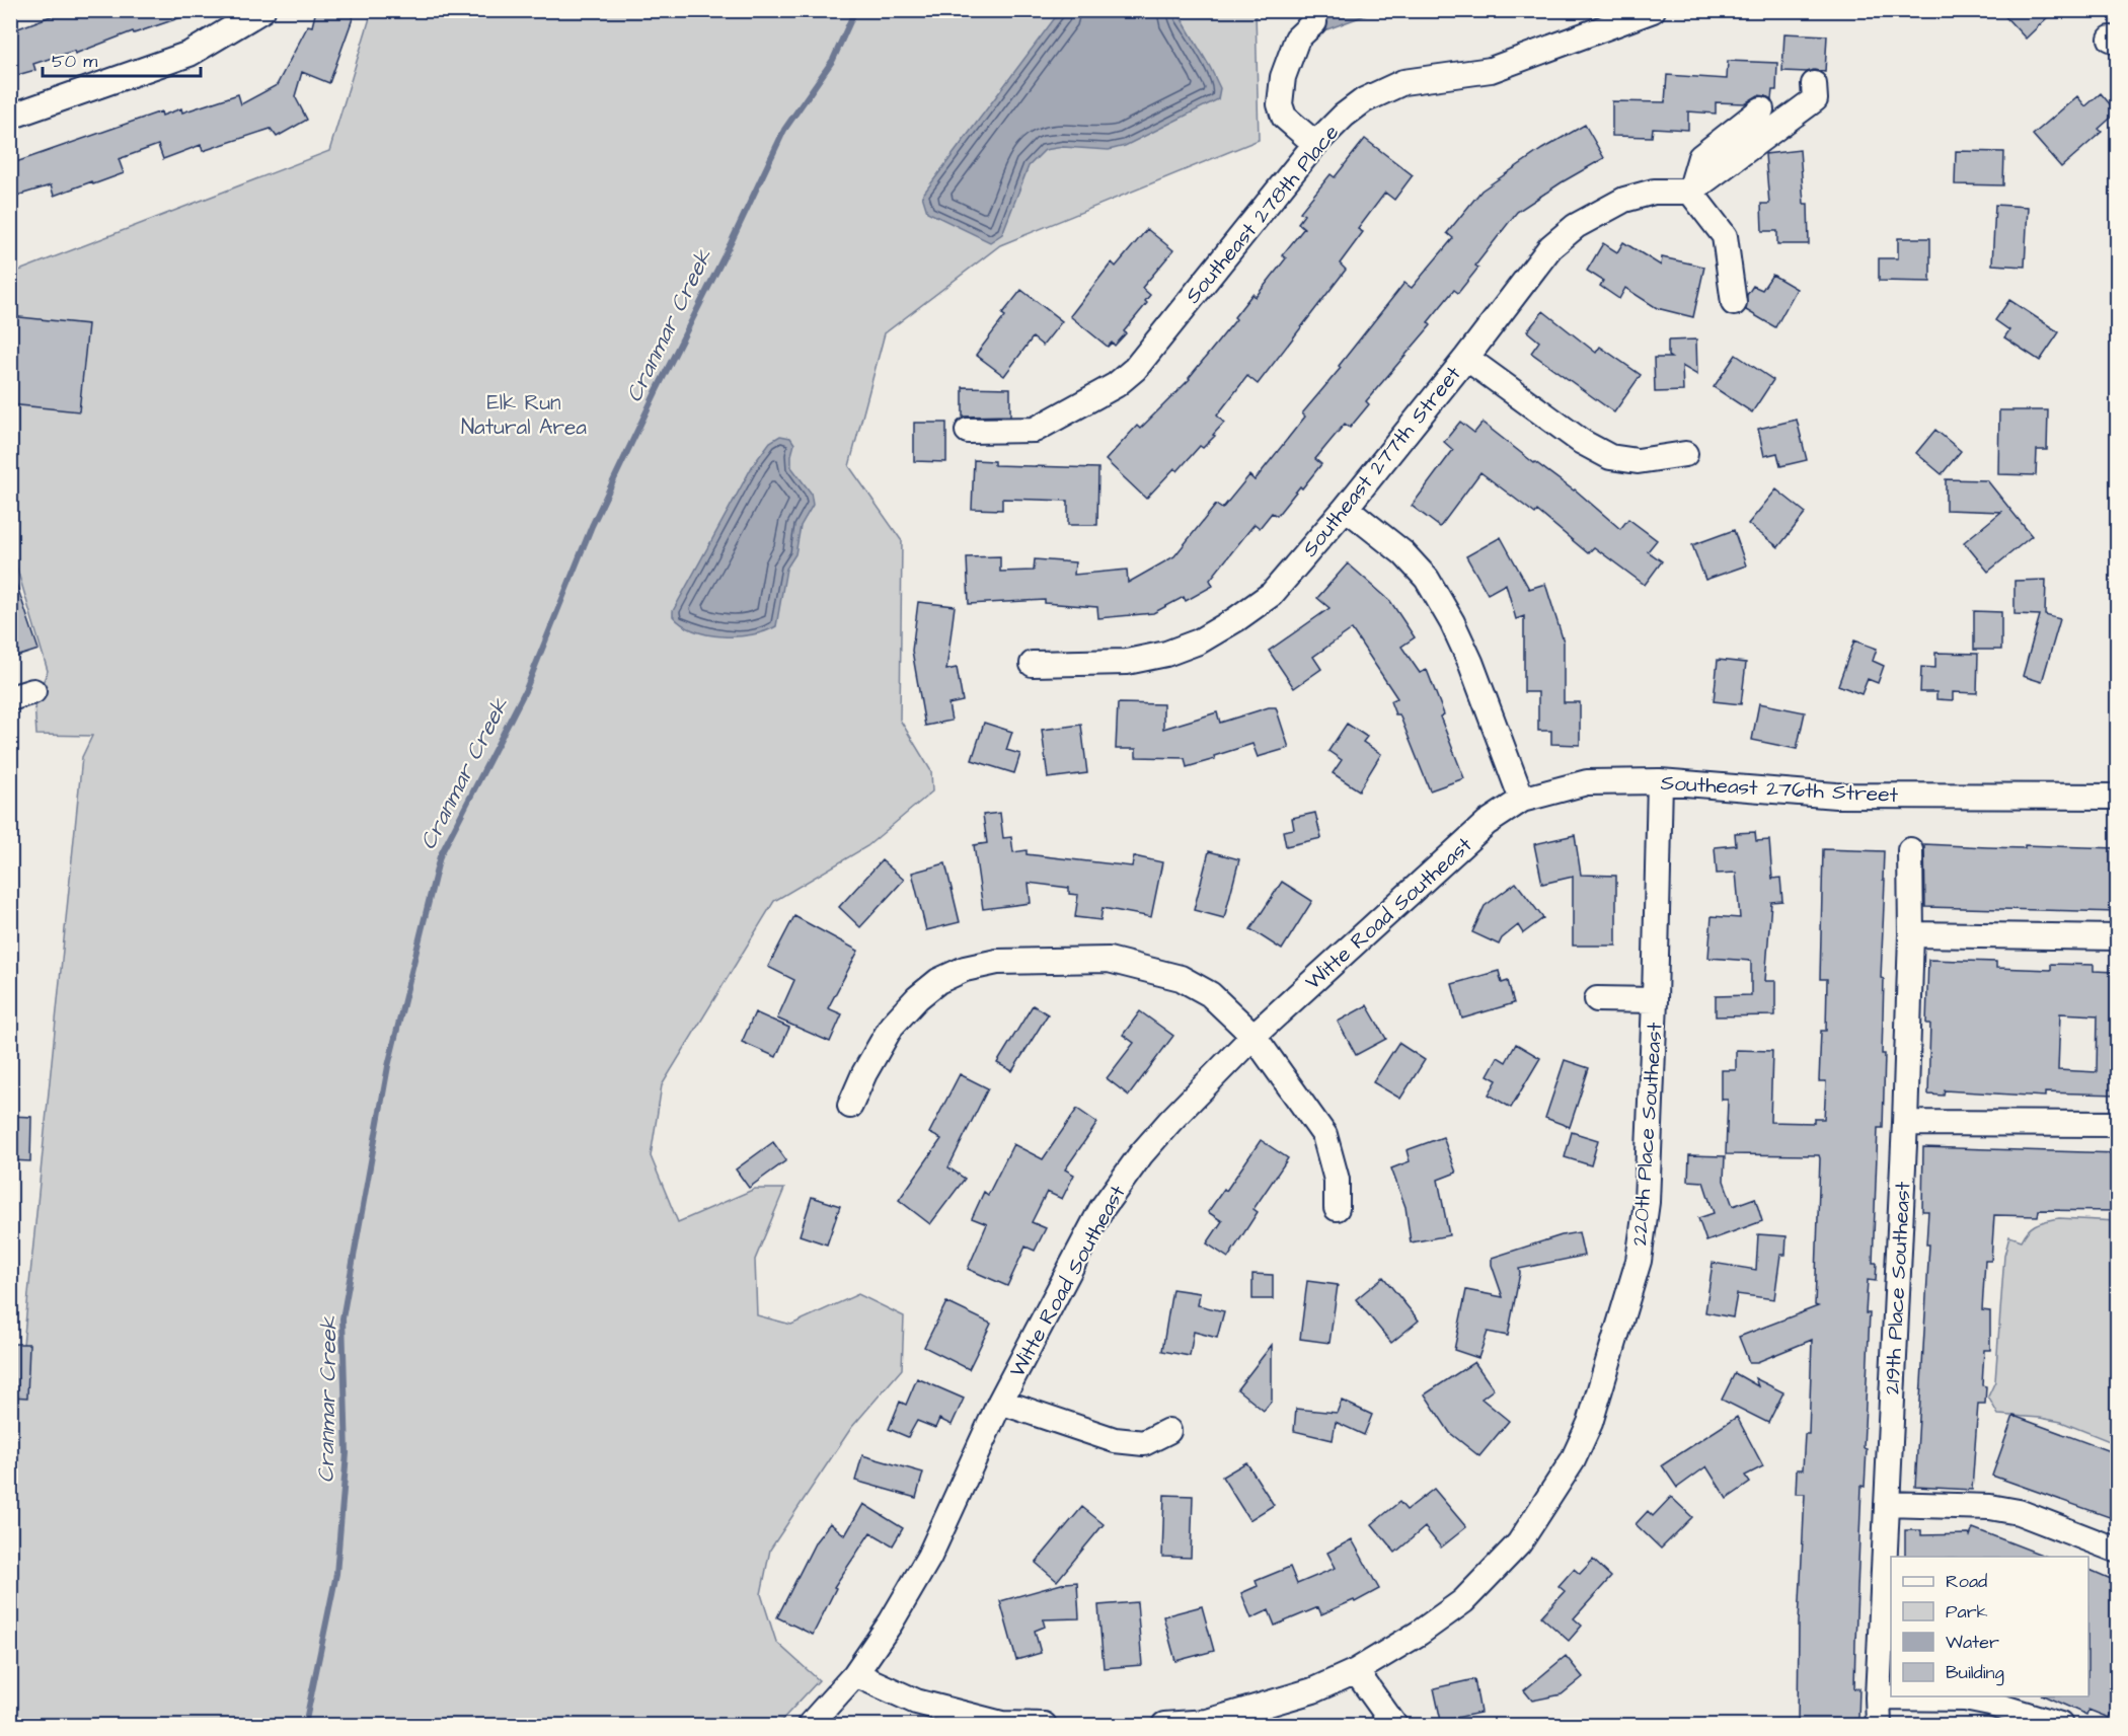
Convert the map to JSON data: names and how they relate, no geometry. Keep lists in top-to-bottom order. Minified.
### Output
{"streets":{"street":["Southeast 278th Place","Southeast 277th Street","Southeast 276th Street","Witte Road Southeast","220th Place Southeast","219th Place Southeast"]},"crossings":[["Southeast 276th Street","Witte Road Southeast"],["Southeast 276th Street","220th Place Southeast"]],"water":["Cranmar Creek"],"parks":["Elk Run Natural Area"],"legend":["Road","Park","Water","Building"],"scale_bar":"50 m"}
